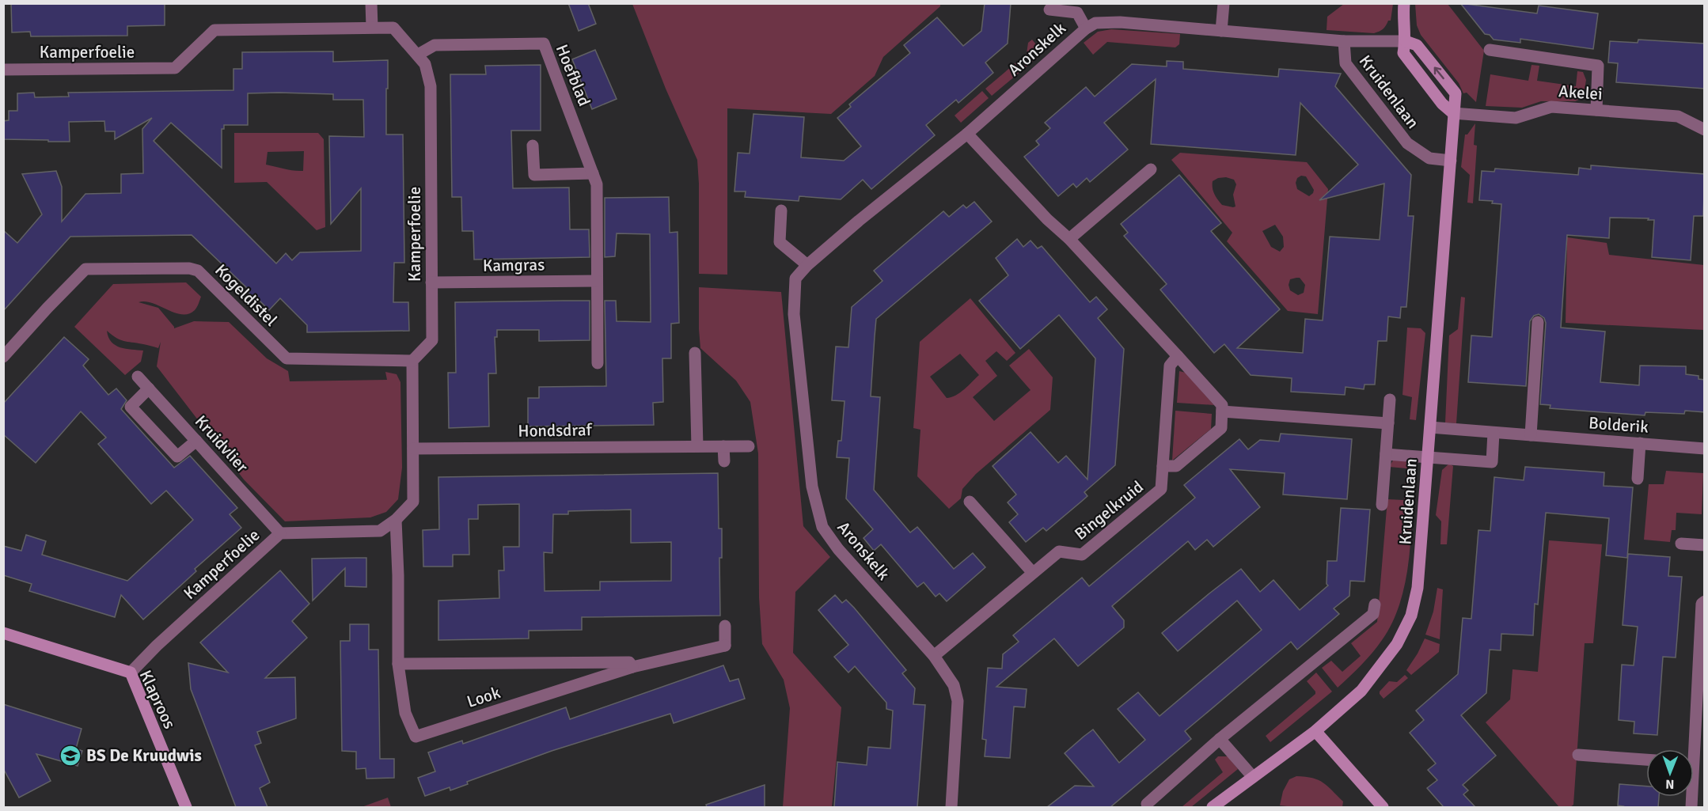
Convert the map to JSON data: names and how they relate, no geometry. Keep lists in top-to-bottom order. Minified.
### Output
{"streets":{"street":["Aronskelk","Kamperfoelie","Hoefblad","Kruidenlaan","Akelei","Kamgras","Kogeldistel","Bolderik","Hondsdraf","Kruidvlier","Bingelkruid","Look","Klaproos"]},"crossings":[["Aronskelk","Kruidenlaan"],["Aronskelk","Bingelkruid"],["Kamperfoelie","Hoefblad"],["Kamperfoelie","Kamgras"],["Kamperfoelie","Kogeldistel"],["Kamperfoelie","Hondsdraf"],["Kamperfoelie","Kruidvlier"],["Kamperfoelie","Look"],["Kamperfoelie","Klaproos"],["Kruidenlaan","Akelei"],["Kruidenlaan","Bolderik"]],"places":{"school or university":["BS De Kruudwis"]},"north":"bottom"}
